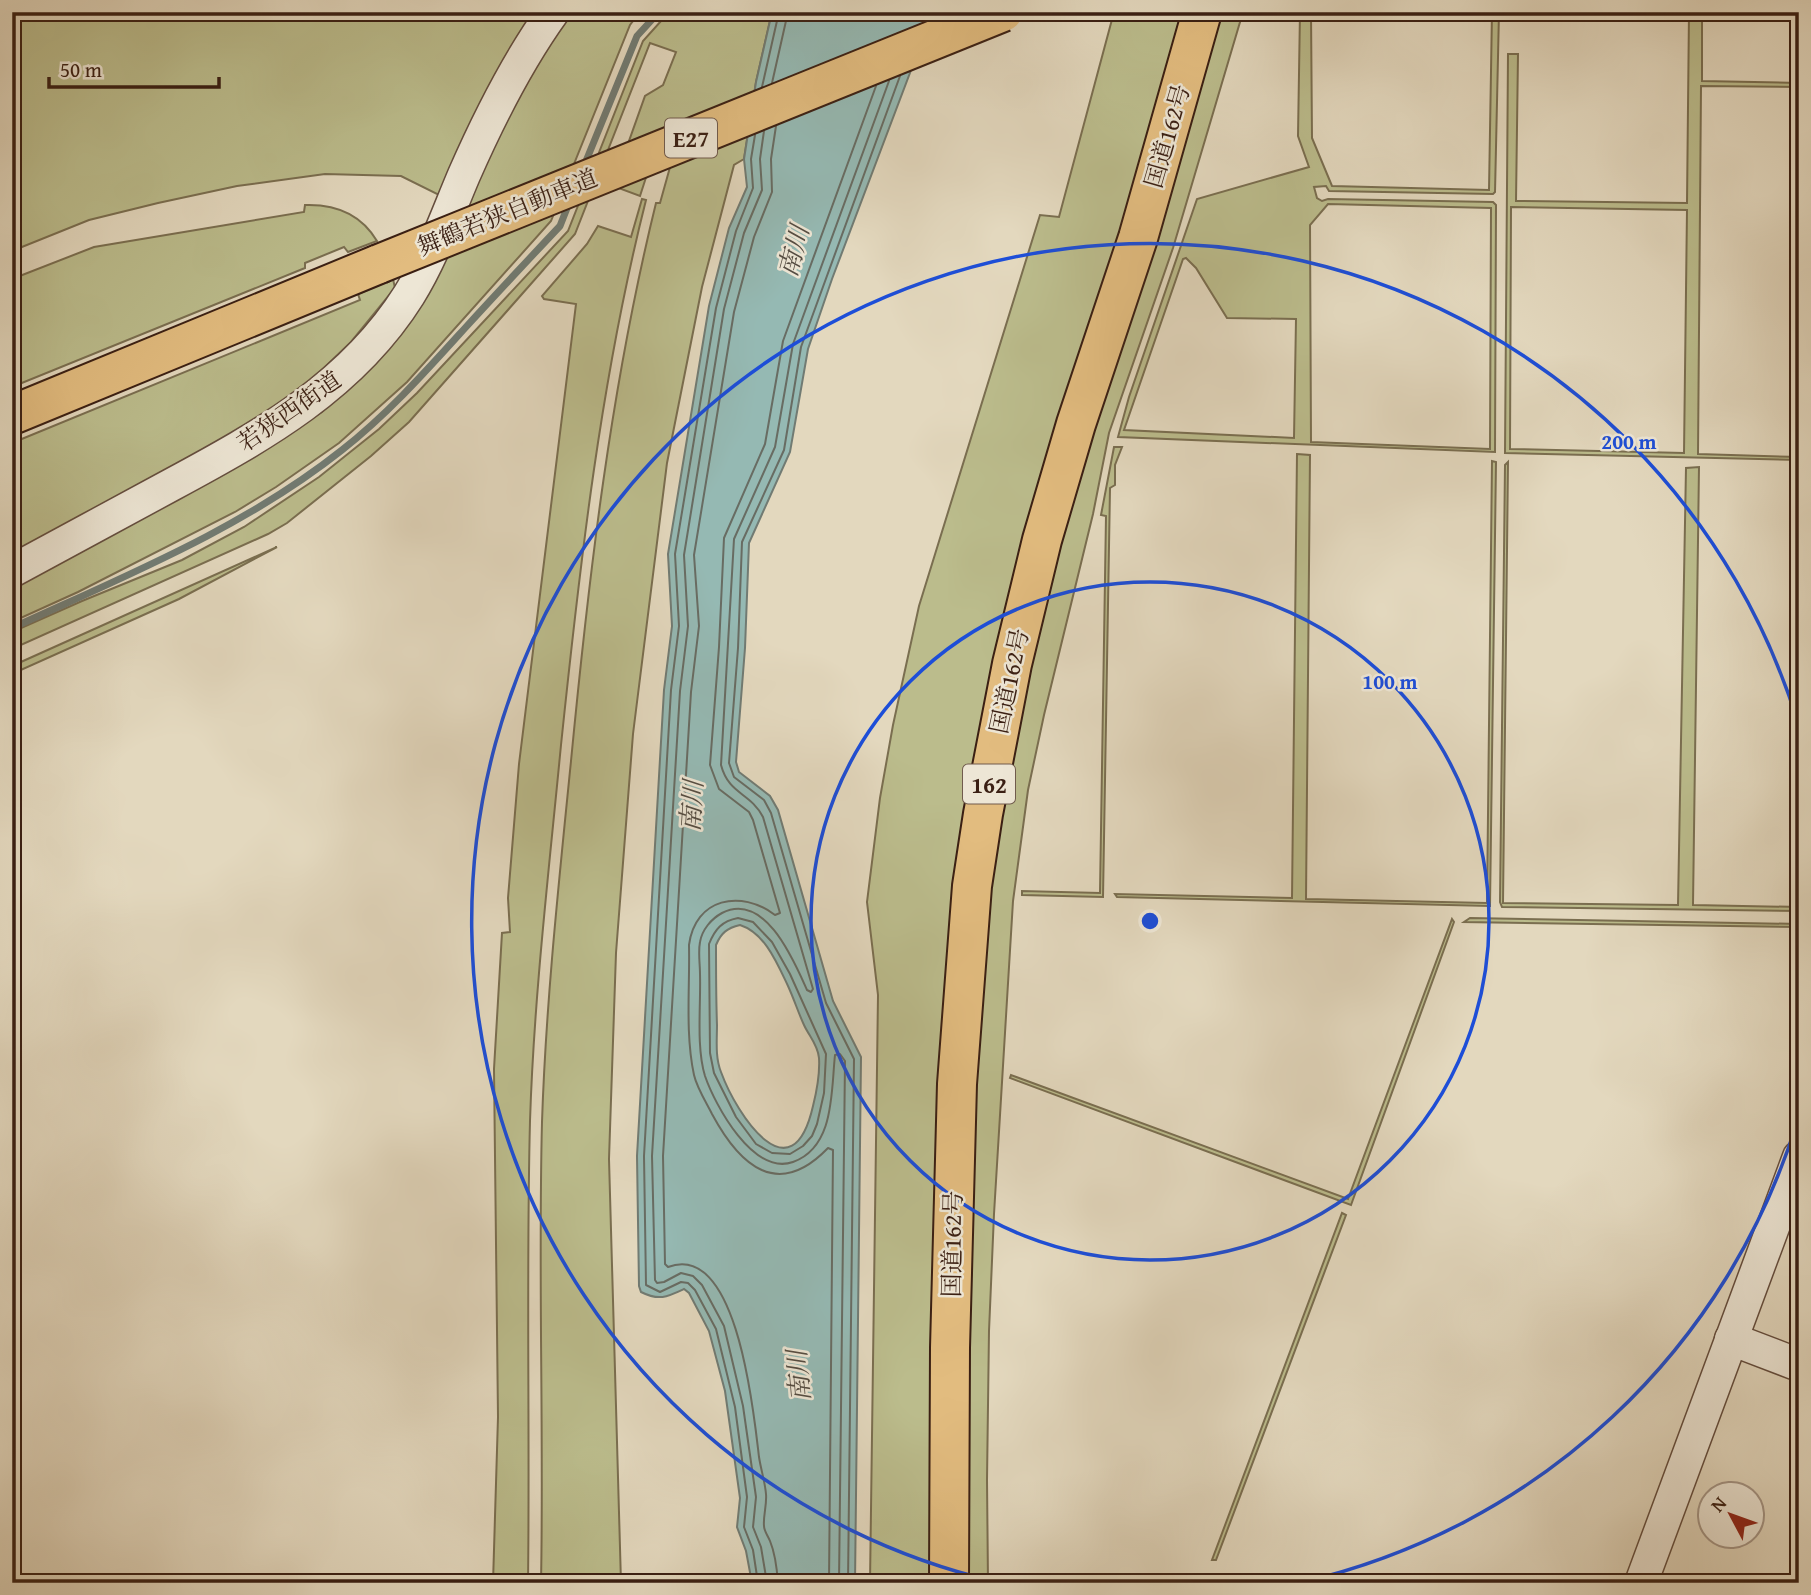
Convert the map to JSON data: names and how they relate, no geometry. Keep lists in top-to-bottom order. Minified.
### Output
{"streets":{"highway":["国道162号","E27","舞鶴若狭自動車道","162"],"street":["若狭西街道"]},"water":["南川"],"scale_bar":"50 m","north":"top left","rings":["200 m","100 m"]}
